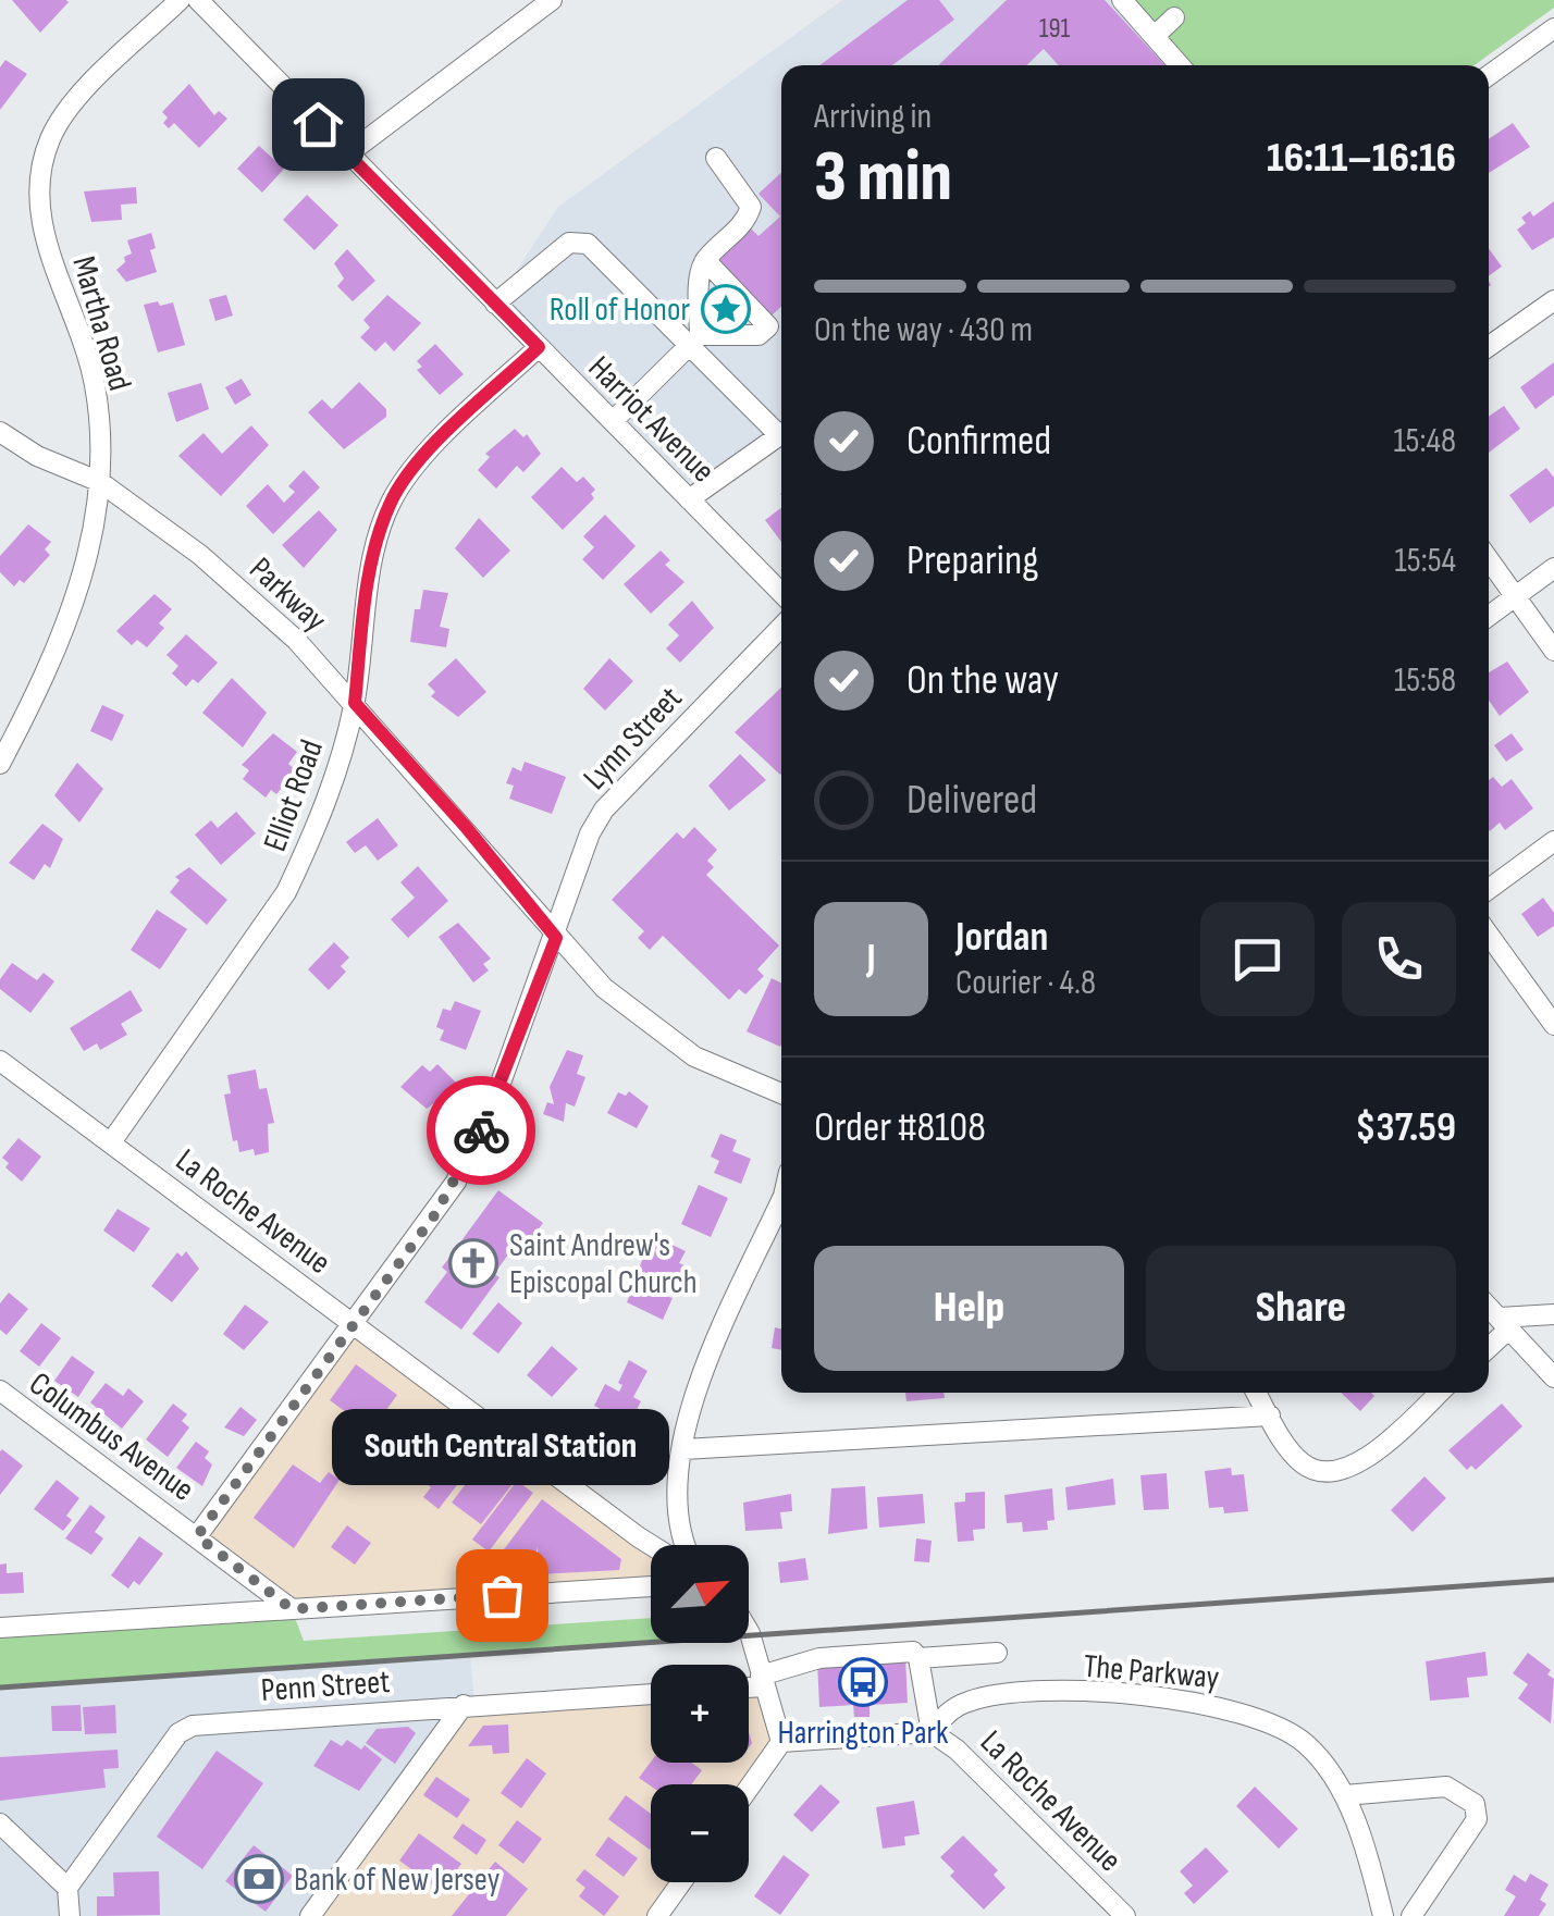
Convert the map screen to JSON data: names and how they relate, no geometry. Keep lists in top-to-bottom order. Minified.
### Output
{"streets":{"street":["Martha Road","Harriot Avenue","Parkway","Lynn Street","Elliot Road","La Roche Avenue","Columbus Avenue","The Parkway","Penn Street"]},"crossings":[["Martha Road","Parkway"],["Harriot Avenue","Elliot Road"],["Parkway","Lynn Street"],["Parkway","Elliot Road"],["Lynn Street","La Roche Avenue"],["Lynn Street","Columbus Avenue"],["Elliot Road","La Roche Avenue"],["La Roche Avenue","The Parkway"]],"places":{"place":["Roll of Honor"],"church":["Saint Andrew's Episcopal Church"],"other":["South Central Station"],"bus stop":["Harrington Park"],"bank":["Bank of New Jersey"]},"house_numbers":["191"],"north":"top right","page":{"heading":["3 min","Arriving in","16:11–16:16"],"panel":["Jordan","Courier · 4.8","Order #8108","$37.59"],"bar":"On the way · 430 m","list":[["Confirmed","15:48"],["Preparing","15:54"],["On the way","15:58"],"Delivered"],"round":"J","buttons":["Help","Share"],"bubble":"South Central Station","map_buttons":["+","−"]}}
